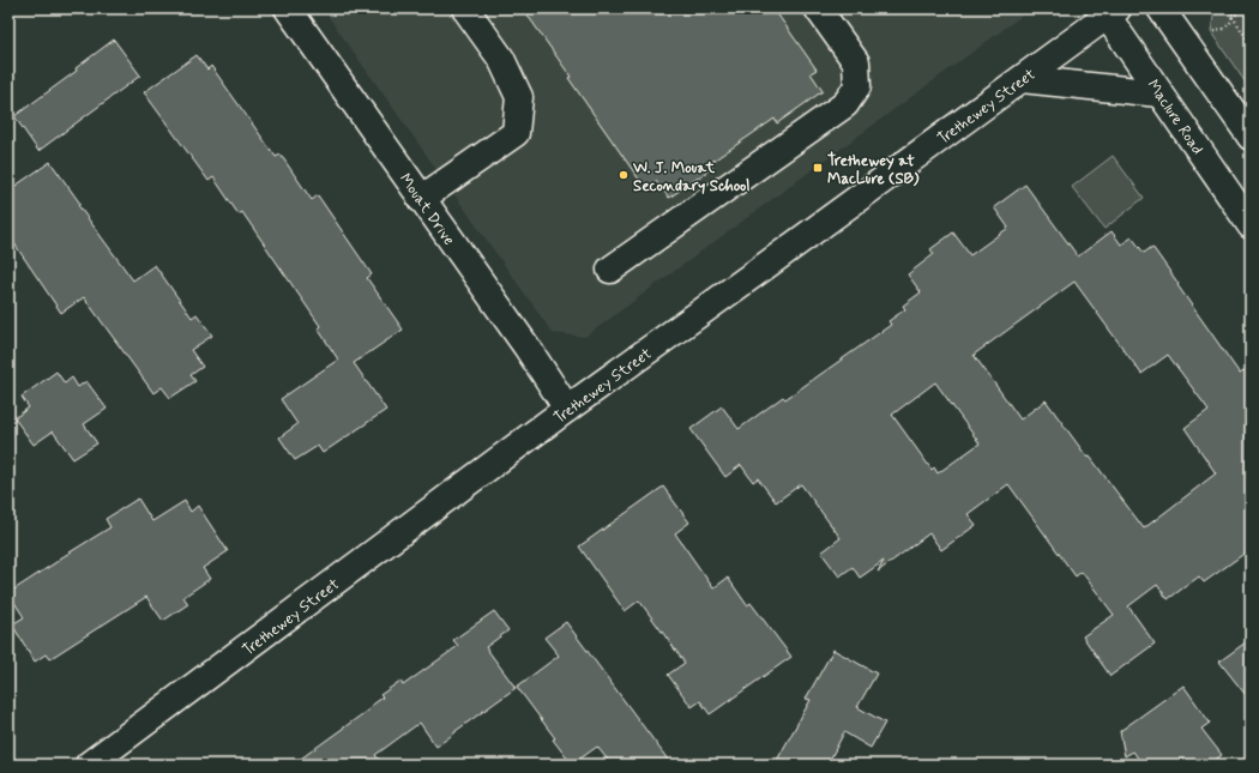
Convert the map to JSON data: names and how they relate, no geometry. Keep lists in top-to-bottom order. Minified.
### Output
{"streets":{"main road":["Trethewey Street","Maclure Road","Mouat Drive"]},"crossings":[["Trethewey Street","Maclure Road"],["Trethewey Street","Mouat Drive"]],"places":{"transit":["Trethewey at MacLure (SB)"],"other":["W. J. Mouat Secondary School"]}}
